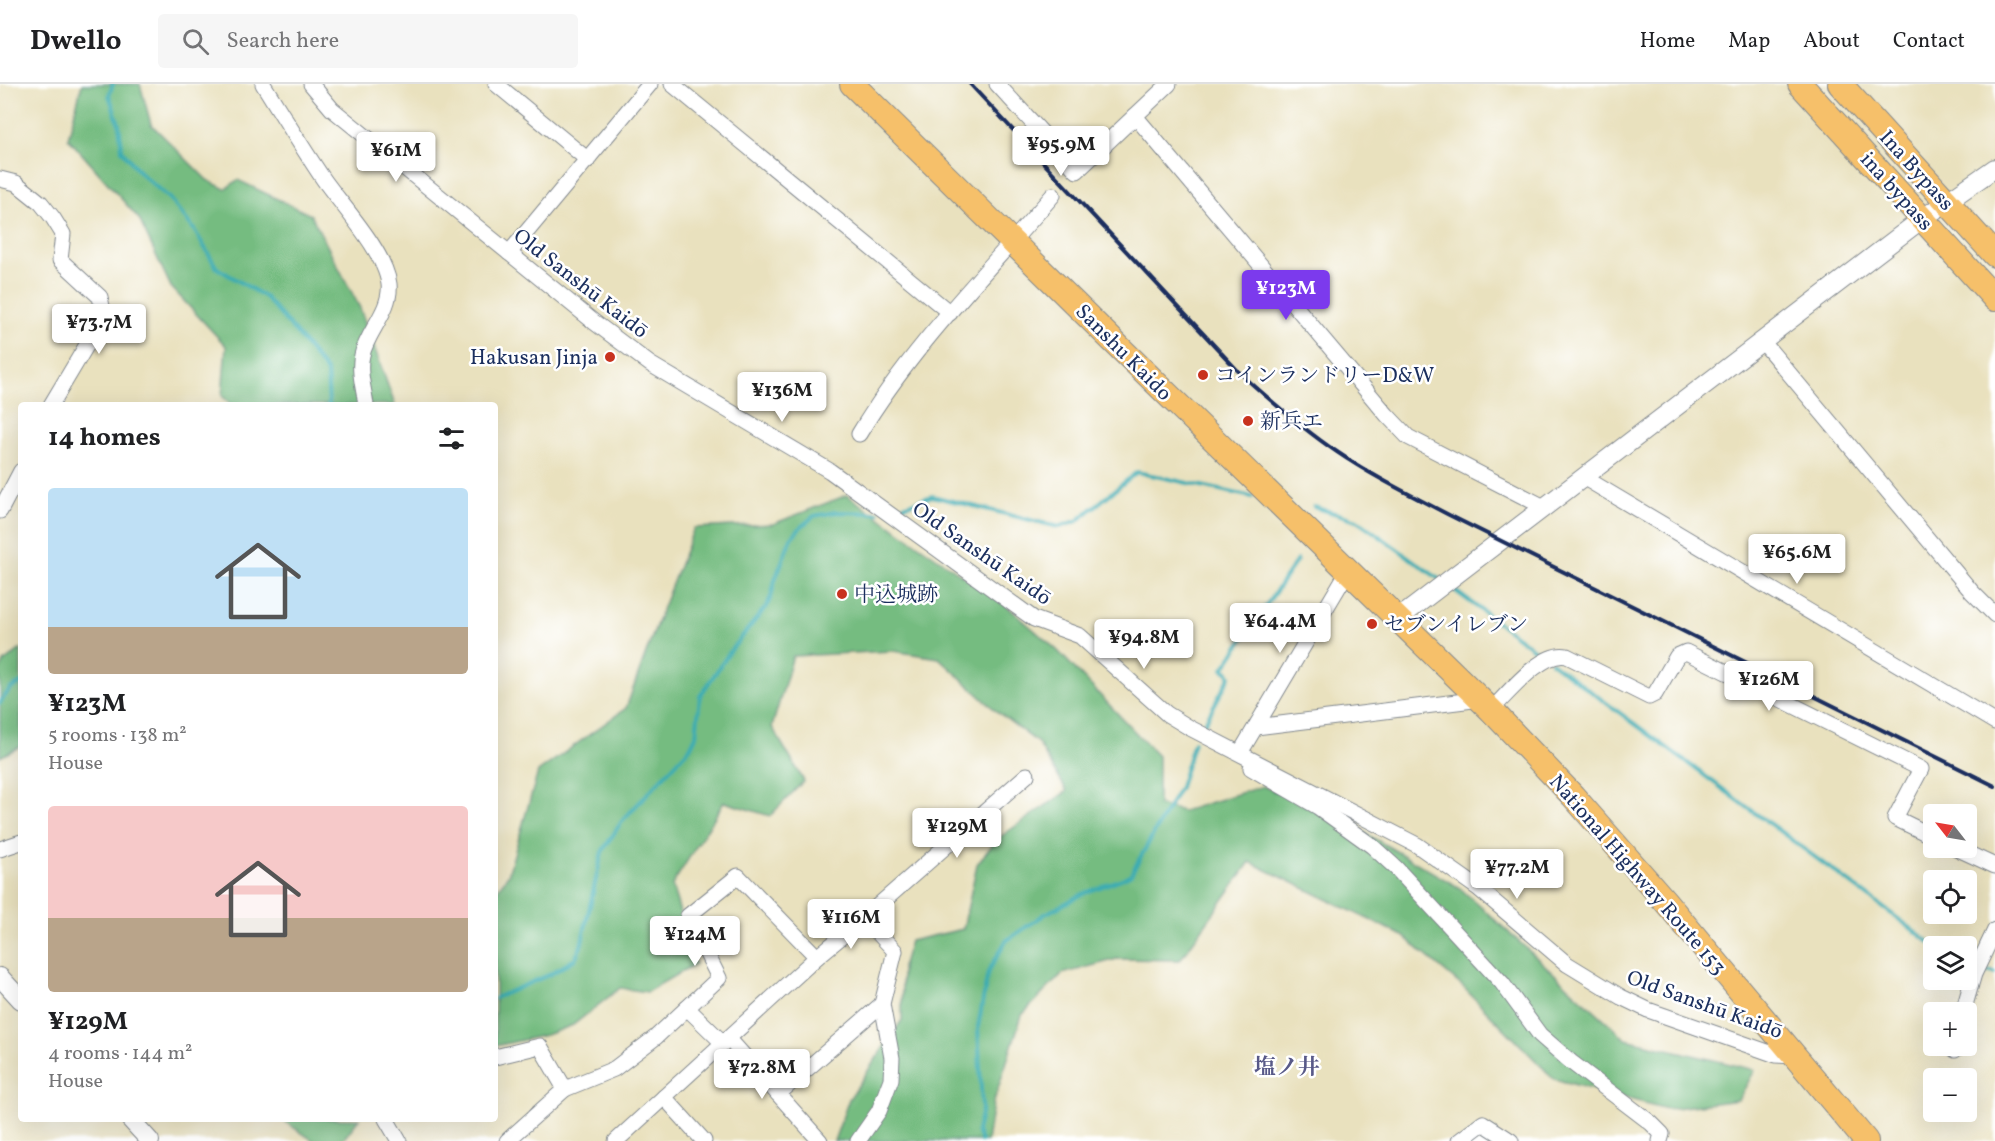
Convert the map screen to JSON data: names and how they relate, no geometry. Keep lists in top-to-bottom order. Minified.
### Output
{"streets":{"highway":["Ina Bypass","ina bypass","Sanshu Kaido","National Highway Route 153"],"street":["Old Sanshū Kaidō"]},"crossings":[["Old Sanshū Kaidō","National Highway Route 153"],["Sanshu Kaido","National Highway Route 153"]],"districts":["塩ノ井"],"places":["Hakusan Jinja","コインランドリーD&W","新兵エ","中込城跡","セブンイレブン"],"north":"top left","page":{"header":"Dwello","search":"Search here","nav":["Home","Map","About","Contact"],"price":["¥95.9M","¥61M","¥123M","¥73.7M","¥136M","¥65.6M","¥64.4M","¥94.8M","¥126M","¥129M","¥77.2M","¥116M","¥124M","¥72.8M"],"heading":"14 homes","list":[{"name":"¥123M","note":"5 rooms · 138 m² · House"},{"name":"¥129M","note":"4 rooms · 144 m² · House"}],"map_buttons":["+","−"]}}
